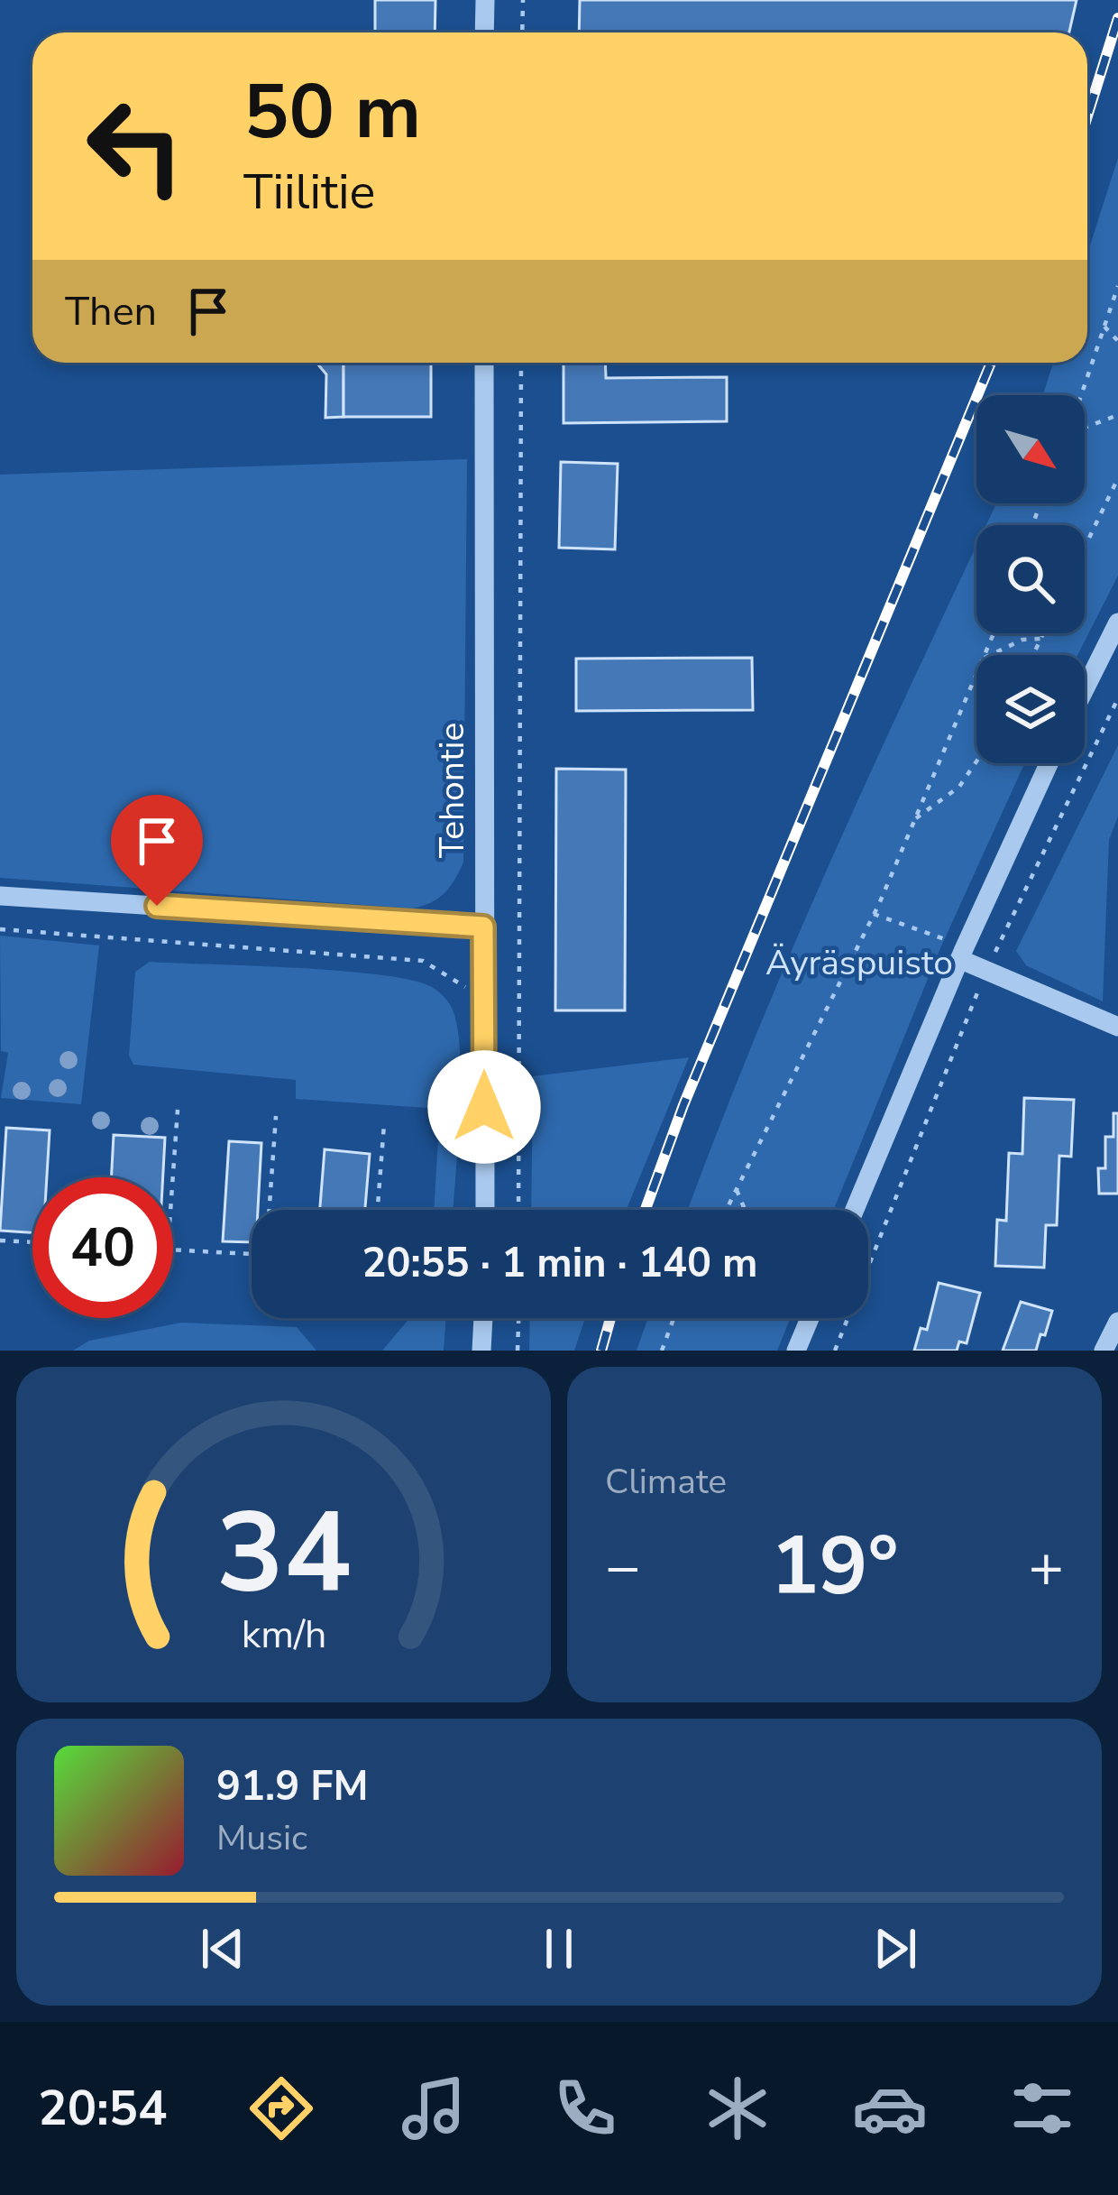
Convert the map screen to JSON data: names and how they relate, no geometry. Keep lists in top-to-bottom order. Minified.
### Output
{"streets":{"street":["Tehontie"]},"parks":["Äyräspuisto"],"north":"bottom right","page":{"turn":["50 m","Tiilitie"],"then":"Then","limit":"40","trip":"20:55 · 1 min · 140 m","tile":"Climate","heat":["−","19°","+"],"song":["91.9 FM","Music"],"tabs":"20:54","gauge":["34","km/h"]}}
